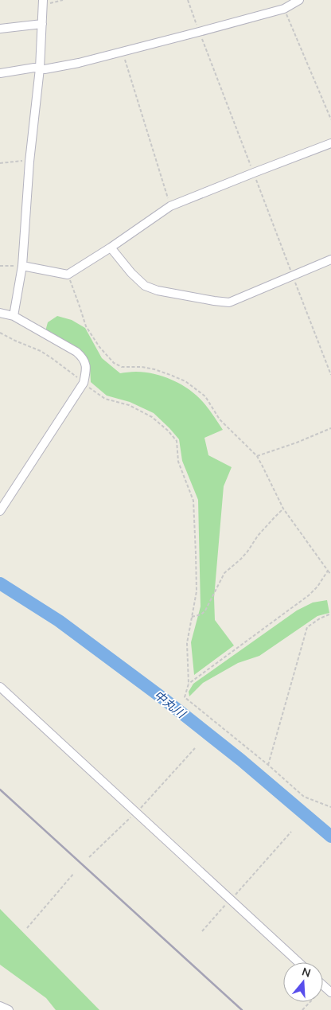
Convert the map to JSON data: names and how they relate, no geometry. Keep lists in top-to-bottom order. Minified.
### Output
{"water":["中丸川"],"north":"top"}
